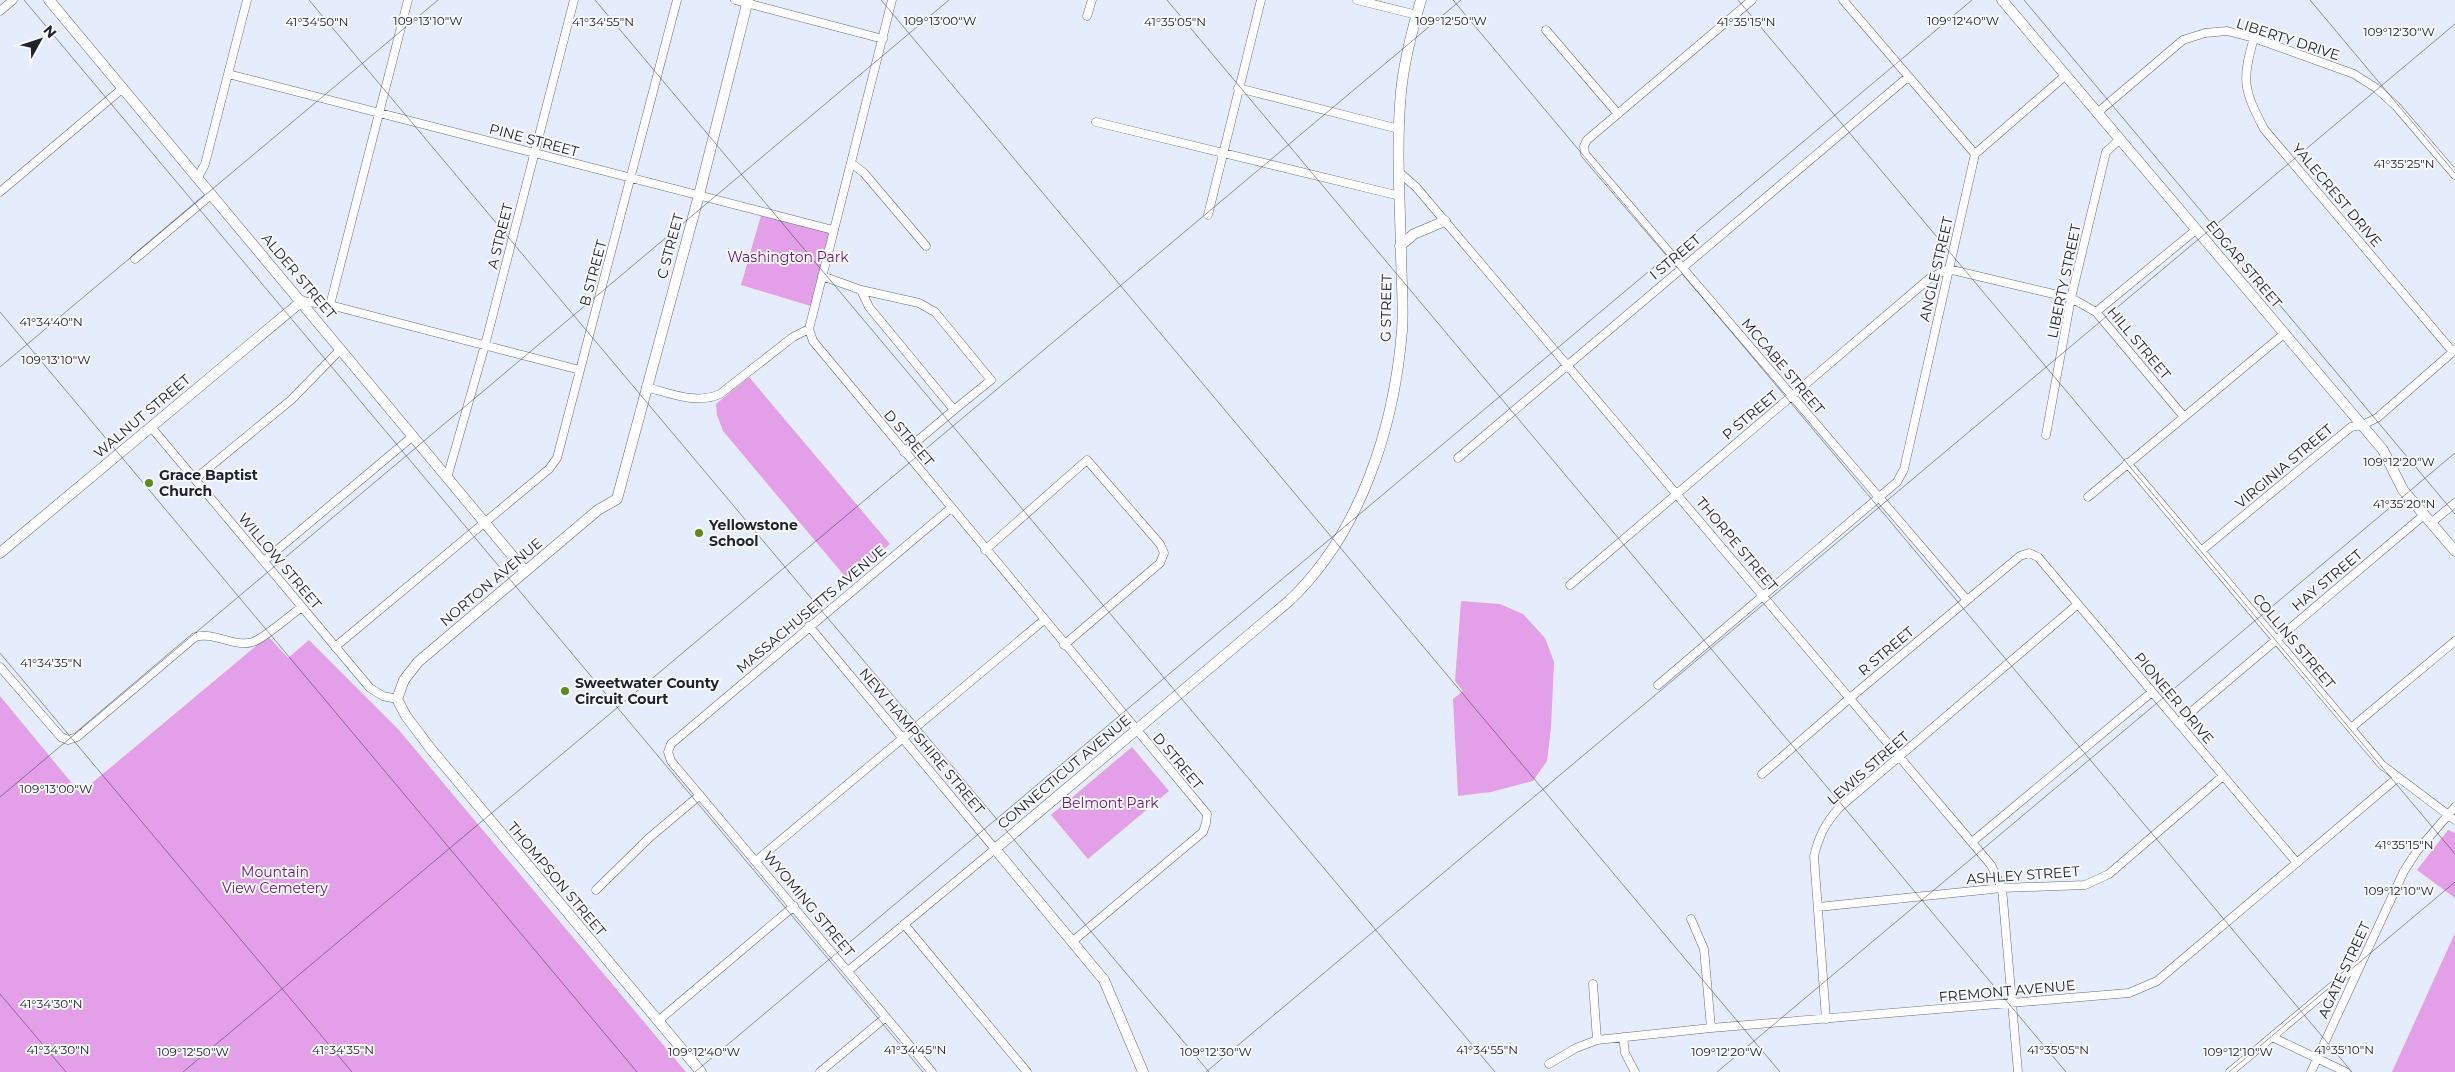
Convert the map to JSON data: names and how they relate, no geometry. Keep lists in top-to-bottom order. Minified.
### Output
{"streets":{"street":["LIBERTY DRIVE","PINE STREET","YALECREST DRIVE","A STREET","C STREET","I STREET","EDGAR STREET","ANGLE STREET","B STREET","ALDER STREET","LIBERTY STREET","G STREET","HILL STREET","MCCABE STREET","P STREET","WALNUT STREET","D STREET","VIRGINIA STREET","THORPE STREET","WILLOW STREET","HAY STREET","NORTON AVENUE","MASSACHUSETTS AVENUE","COLLINS STREET","R STREET","PIONEER DRIVE","NEW HAMPSHIRE STREET","LEWIS STREET","CONNECTICUT AVENUE","ASHLEY STREET","THOMPSON STREET","WYOMING STREET","AGATE STREET","FREMONT AVENUE"]},"crossings":[["LIBERTY DRIVE","YALECREST DRIVE"],["LIBERTY DRIVE","EDGAR STREET"],["PINE STREET","A STREET"],["PINE STREET","C STREET"],["PINE STREET","B STREET"],["YALECREST DRIVE","VIRGINIA STREET"],["A STREET","ALDER STREET"],["C STREET","NORTON AVENUE"],["I STREET","MCCABE STREET"],["I STREET","THORPE STREET"],["EDGAR STREET","LIBERTY STREET"],["EDGAR STREET","VIRGINIA STREET"],["EDGAR STREET","HAY STREET"],["ANGLE STREET","HILL STREET"],["ANGLE STREET","MCCABE STREET"],["ANGLE STREET","P STREET"],["ANGLE STREET","THORPE STREET"],["B STREET","ALDER STREET"],["B STREET","WILLOW STREET"],["ALDER STREET","WALNUT STREET"],["ALDER STREET","NORTON AVENUE"],["LIBERTY STREET","HILL STREET"],["G STREET","THORPE STREET"],["G STREET","CONNECTICUT AVENUE"],["HILL STREET","P STREET"],["MCCABE STREET","P STREET"],["MCCABE STREET","R STREET"],["P STREET","THORPE STREET"],["WALNUT STREET","WILLOW STREET"],["D STREET","MASSACHUSETTS AVENUE"],["D STREET","NEW HAMPSHIRE STREET"],["D STREET","CONNECTICUT AVENUE"],["VIRGINIA STREET","COLLINS STREET"],["THORPE STREET","R STREET"],["THORPE STREET","LEWIS STREET"],["THORPE STREET","ASHLEY STREET"],["WILLOW STREET","NORTON AVENUE"],["WILLOW STREET","THOMPSON STREET"],["HAY STREET","COLLINS STREET"],["HAY STREET","PIONEER DRIVE"],["NORTON AVENUE","THOMPSON STREET"],["MASSACHUSETTS AVENUE","NEW HAMPSHIRE STREET"],["MASSACHUSETTS AVENUE","WYOMING STREET"],["COLLINS STREET","AGATE STREET"],["COLLINS STREET","FREMONT AVENUE"],["R STREET","PIONEER DRIVE"],["PIONEER DRIVE","LEWIS STREET"],["PIONEER DRIVE","ASHLEY STREET"],["PIONEER DRIVE","FREMONT AVENUE"],["NEW HAMPSHIRE STREET","CONNECTICUT AVENUE"],["LEWIS STREET","ASHLEY STREET"],["LEWIS STREET","FREMONT AVENUE"],["CONNECTICUT AVENUE","WYOMING STREET"]],"parks":["Washington Park","Belmont Park","Mountain View Cemetery"],"places":["Grace Baptist Church","Yellowstone School","Sweetwater County Circuit Court"],"north":"top right","coordinates":["109°13'10\"W","109°13'00\"W","109°12'50\"W","109°12'40\"W","41°34'50\"N","41°34'55\"N","41°35'05\"N","41°35'15\"N","109°12'30\"W","41°35'25\"N","41°34'40\"N","109°12'20\"W","41°35'20\"N","41°34'35\"N","109°12'10\"W","41°34'30\"N","41°34'45\"N","41°35'10\"N"]}
